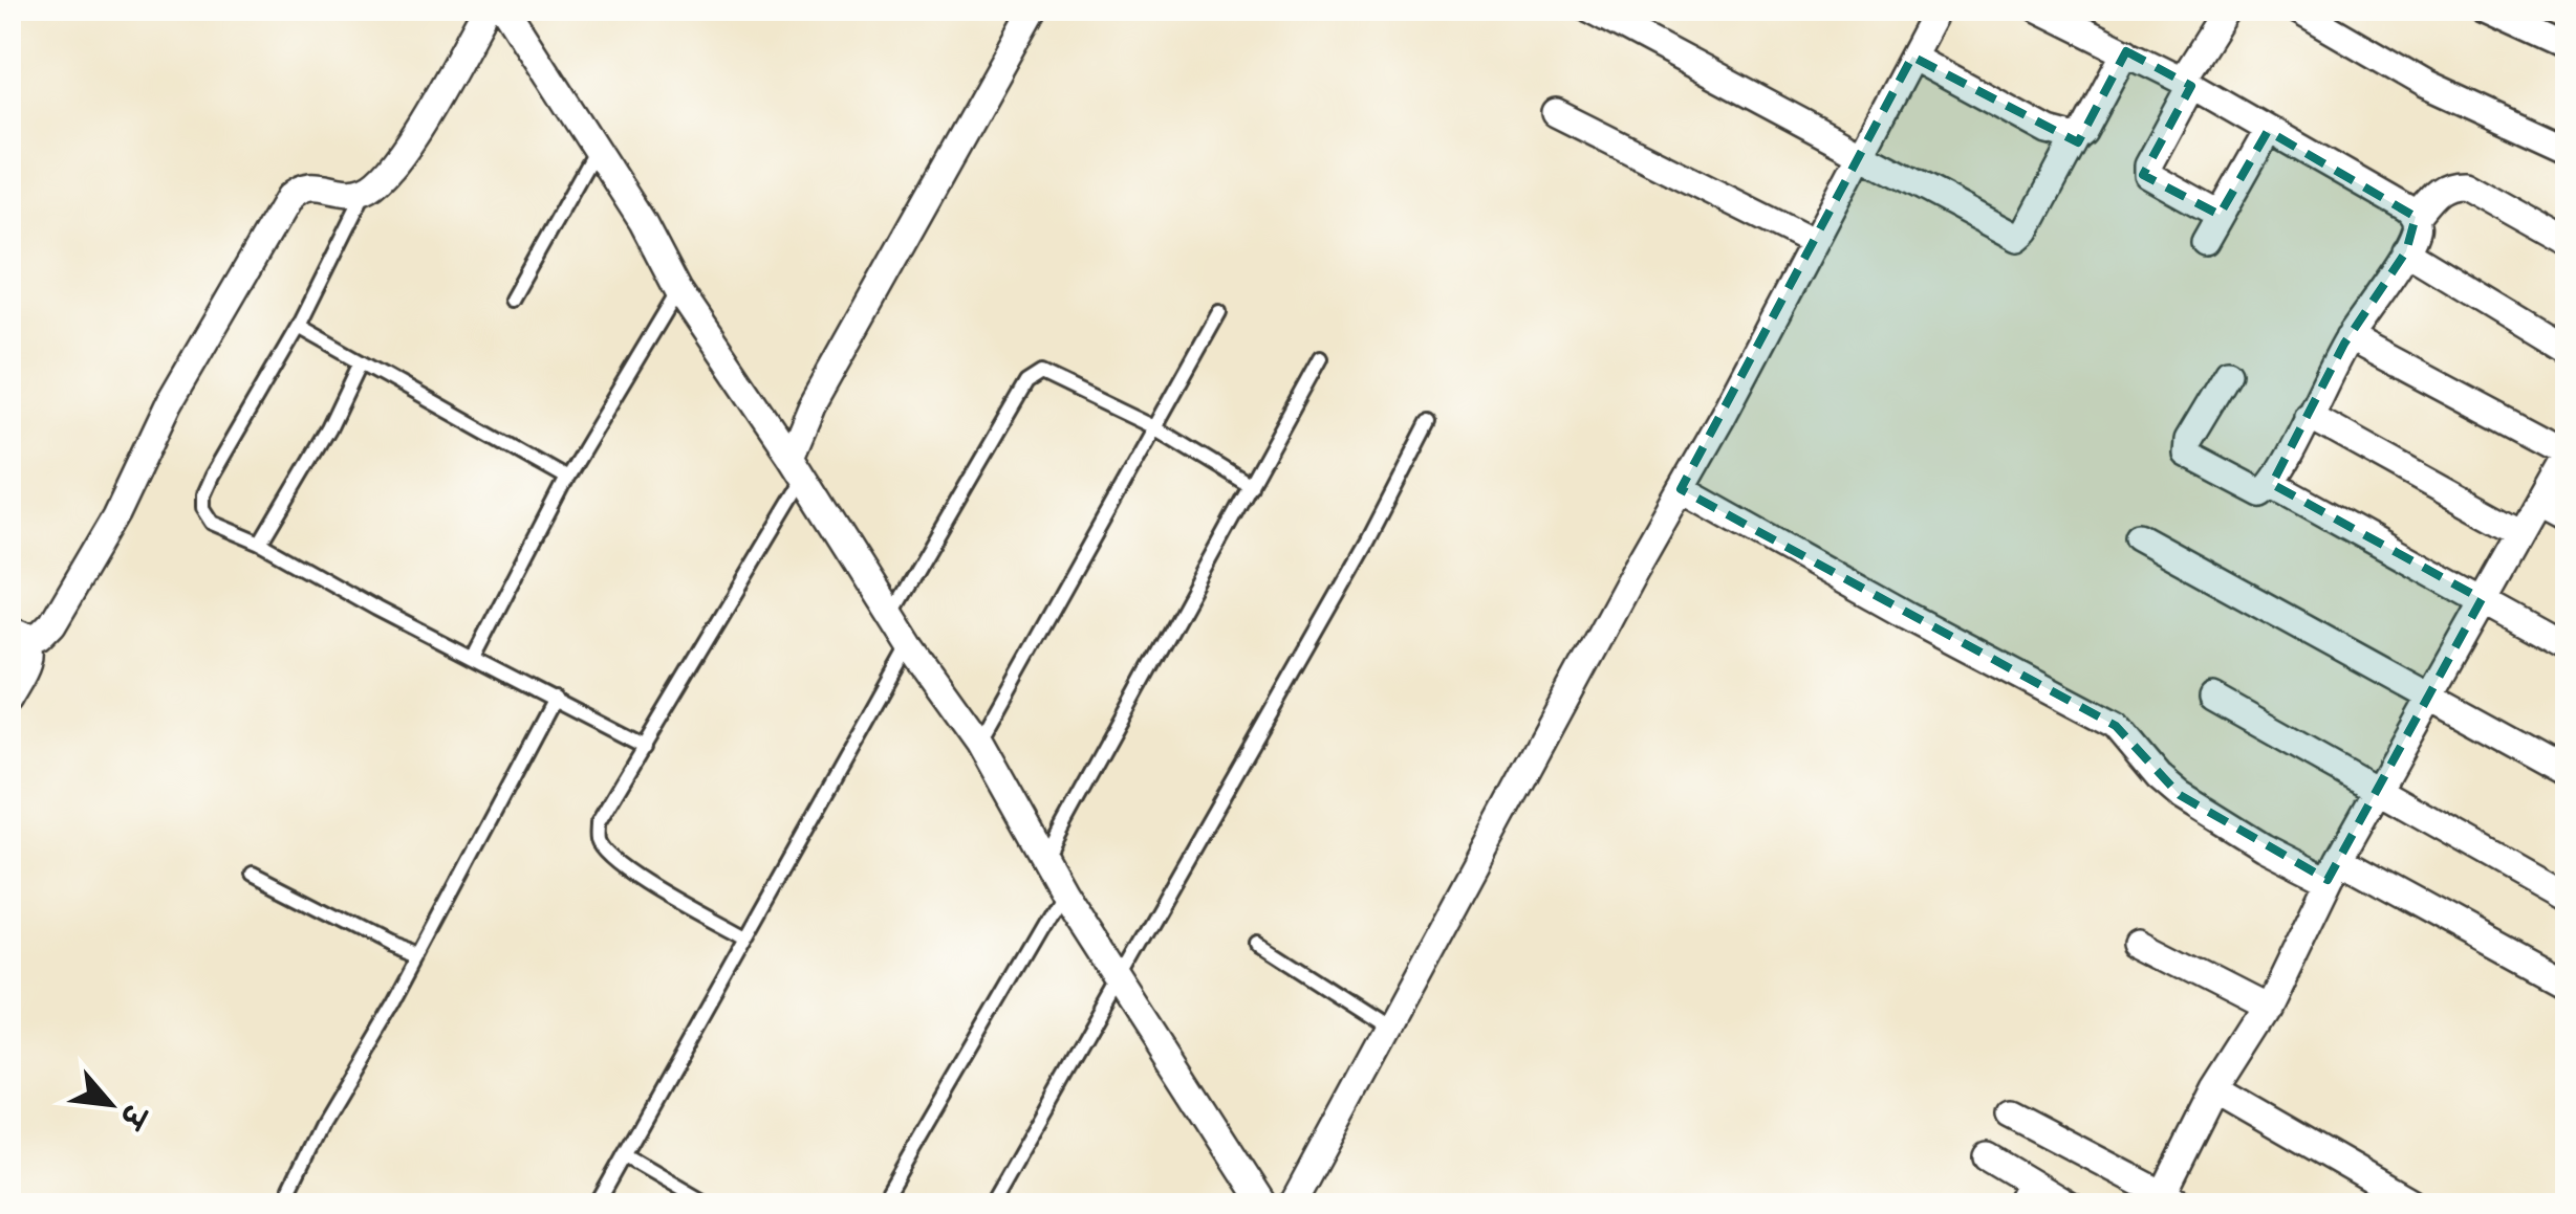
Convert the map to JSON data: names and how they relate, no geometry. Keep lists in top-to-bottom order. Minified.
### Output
{"north":"bottom right"}
